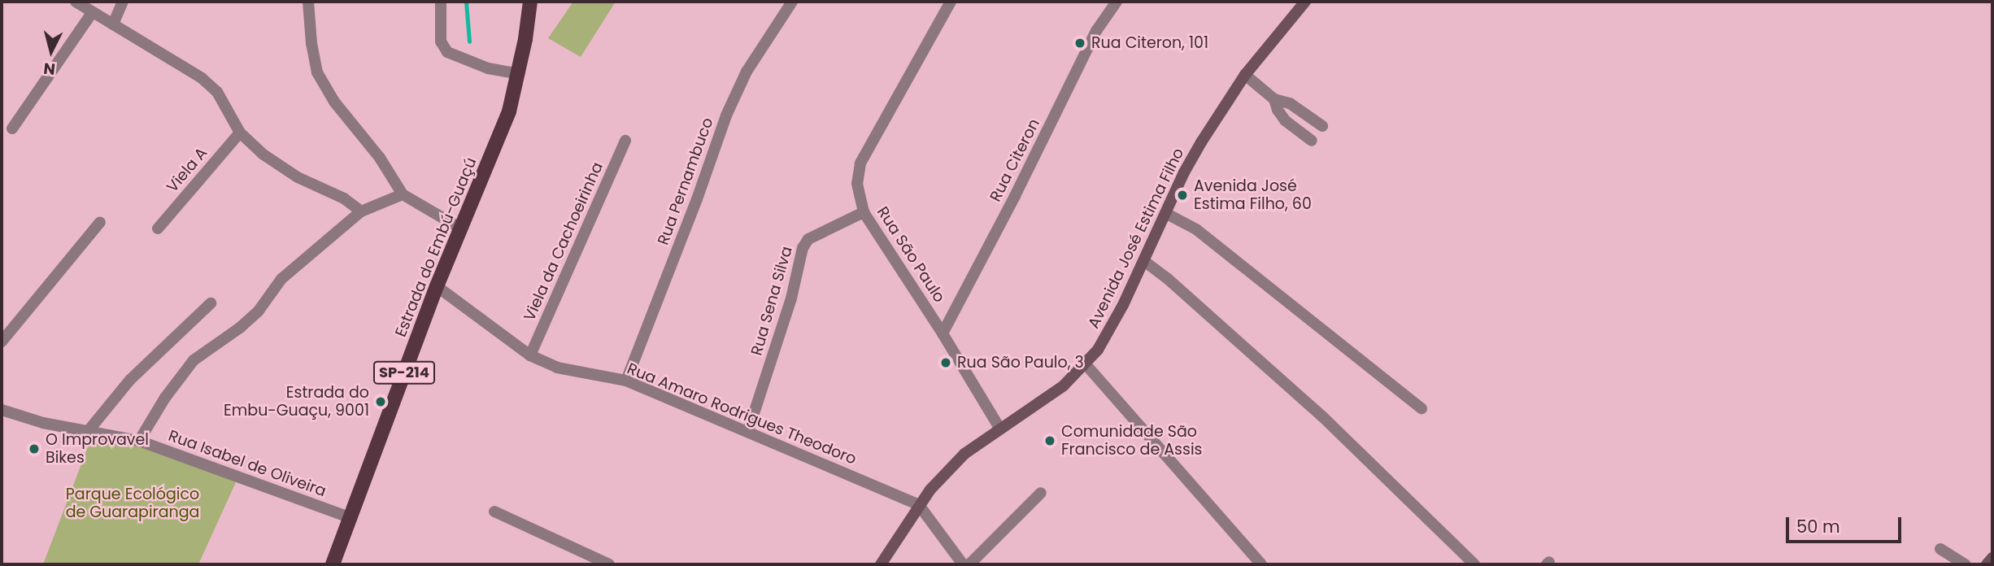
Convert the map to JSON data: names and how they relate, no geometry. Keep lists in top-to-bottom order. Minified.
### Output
{"streets":{"main road":["Estrada do Embú-Guaçú","SP-214"],"street":["Rua Citeron","Viela A","Rua Pernambuco","Avenida José Estima Filho","Viela da Cachoeirinha","Rua São Paulo","Rua Sena Silva","Rua Amaro Rodrigues Theodoro","Rua Isabel de Oliveira"]},"crossings":[["Rua Citeron","Rua São Paulo"],["Rua Pernambuco","Rua Amaro Rodrigues Theodoro"],["Avenida José Estima Filho","Rua São Paulo"],["Avenida José Estima Filho","Rua Amaro Rodrigues Theodoro"],["Viela da Cachoeirinha","Rua Amaro Rodrigues Theodoro"],["Estrada do Embú-Guaçú","Rua Amaro Rodrigues Theodoro"],["Estrada do Embú-Guaçú","Rua Isabel de Oliveira"],["Rua São Paulo","Rua Sena Silva"],["Rua Sena Silva","Rua Amaro Rodrigues Theodoro"]],"parks":["Parque Ecológico de Guarapiranga"],"places":["Rua Citeron, 101","Avenida José Estima Filho, 60","Rua São Paulo, 3","Estrada do Embu-Guaçu, 9001","Comunidade São Francisco de Assis","O Improvavel Bikes"],"scale_bar":"50 m","north":"bottom"}
